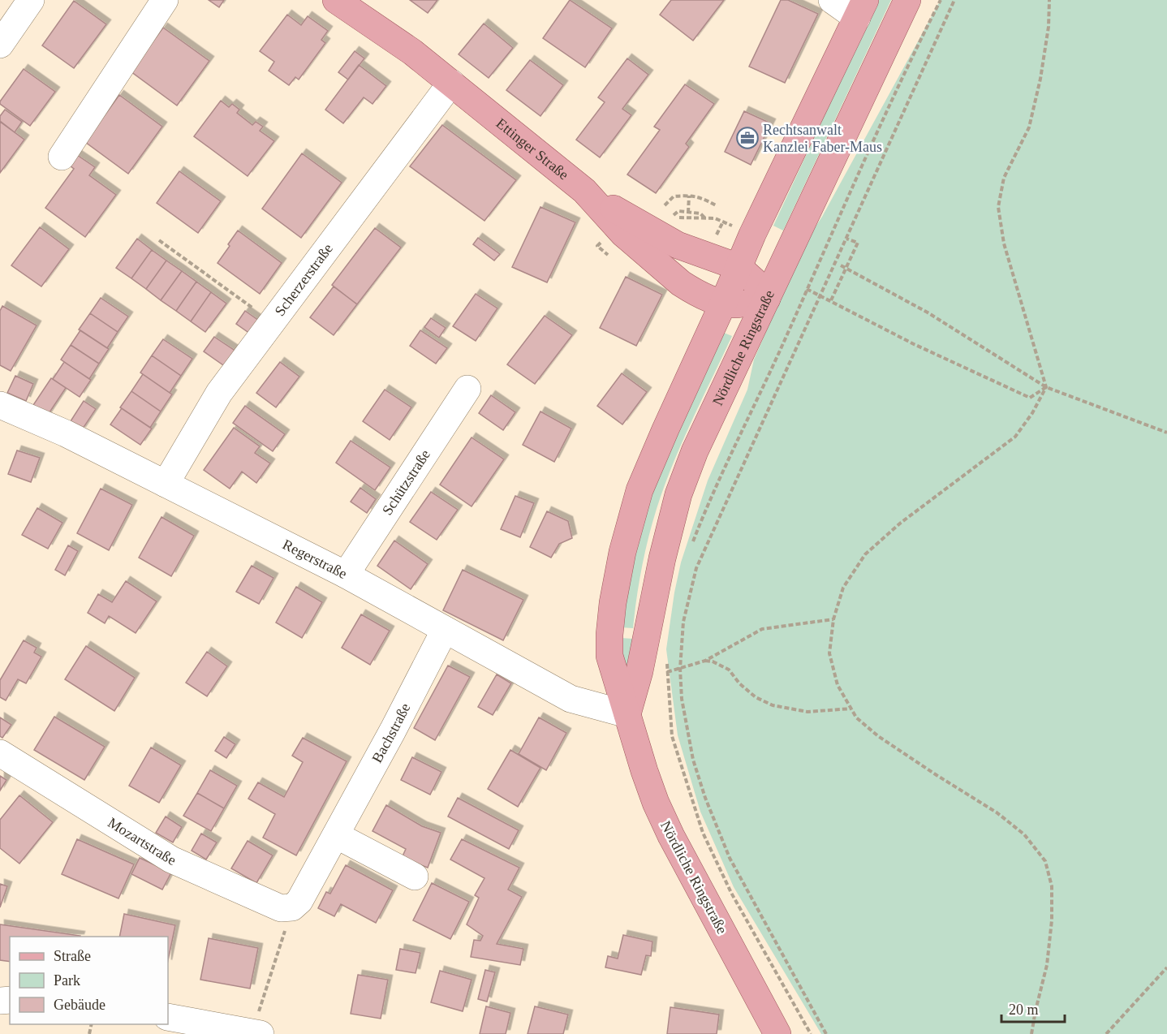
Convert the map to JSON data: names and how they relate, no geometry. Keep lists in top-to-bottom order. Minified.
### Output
{"streets":{"main road":["Ettinger Straße","Nördliche Ringstraße"],"street":["Scherzerstraße","Schützstraße","Regerstraße","Bachstraße","Mozartstraße"]},"crossings":[["Ettinger Straße","Scherzerstraße"],["Ettinger Straße","Nördliche Ringstraße"],["Scherzerstraße","Regerstraße"],["Nördliche Ringstraße","Regerstraße"],["Schützstraße","Regerstraße"],["Regerstraße","Bachstraße"],["Bachstraße","Mozartstraße"]],"places":{"office":["Rechtsanwalt Kanzlei Faber-Maus"]},"legend":["Straße","Park","Gebäude"],"scale_bar":"20 m"}
